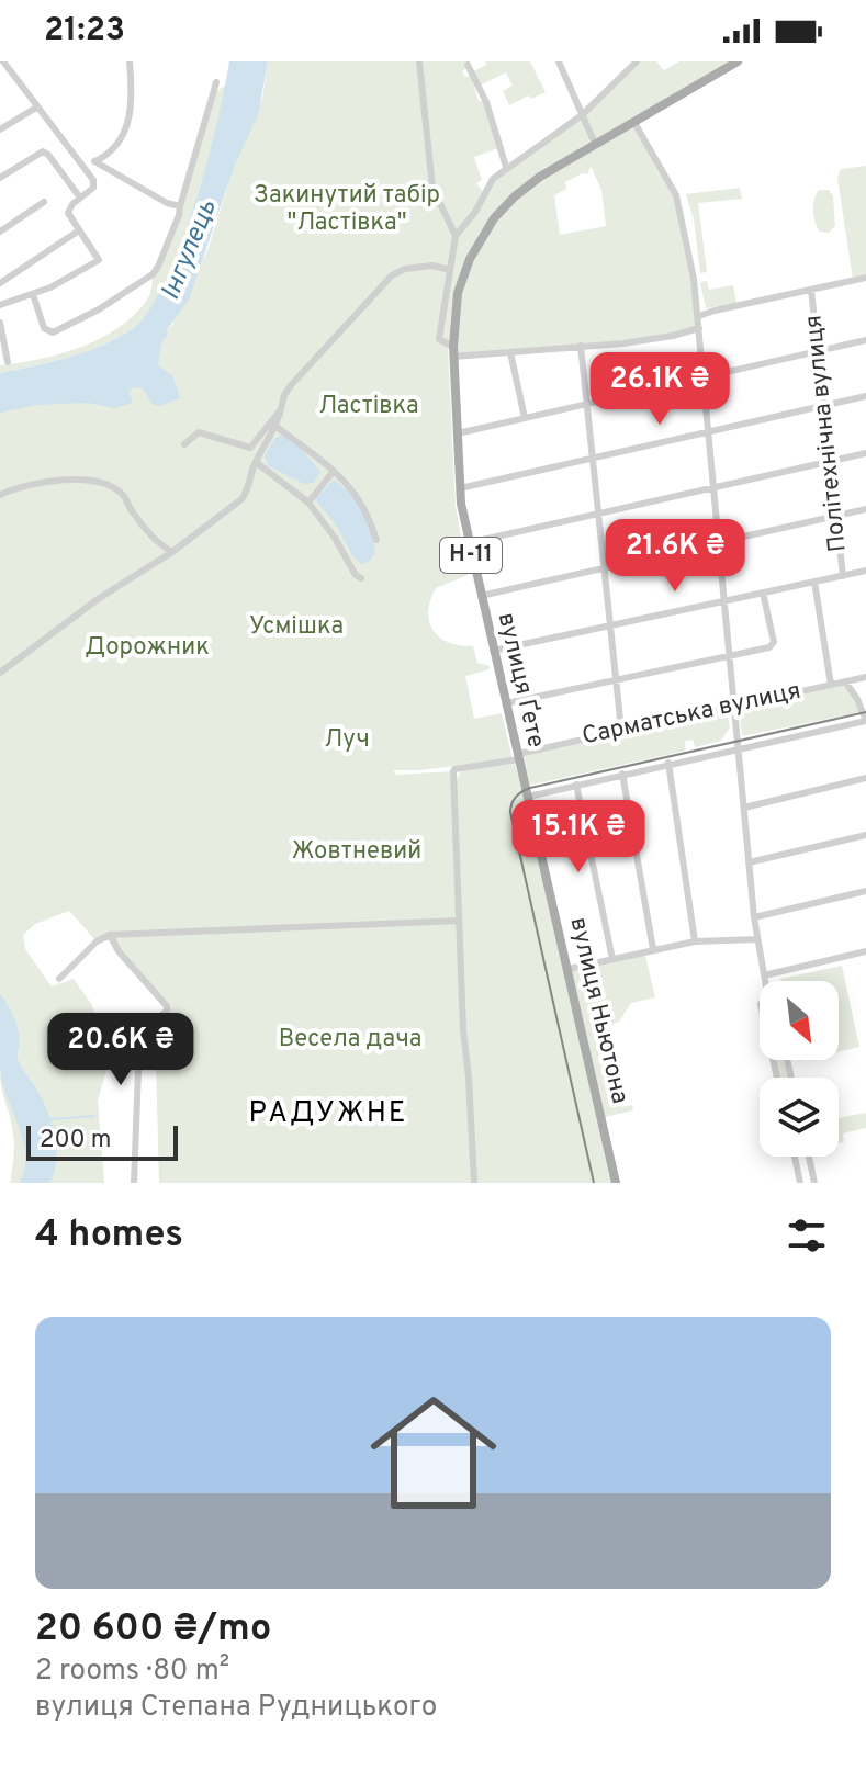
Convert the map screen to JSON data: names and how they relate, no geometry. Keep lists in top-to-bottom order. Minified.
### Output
{"streets":{"main road":["Н-11","вулиця Ґете","вулиця Ньютона"],"street":["Політехнічна вулиця","Сарматська вулиця"]},"crossings":[["Політехнічна вулиця","Сарматська вулиця"],["Н-11","вулиця Ґете"],["вулиця Ґете","Сарматська вулиця"],["вулиця Ґете","вулиця Ньютона"]],"districts":["РАДУЖНЕ"],"water":["Інгулець"],"parks":["Закинутий табір \"Ластівка\"","Ластівка","Усмішка","Дорожник","Луч","Жовтневий","Весела дача"],"scale_bar":"200 m","north":"bottom right","page":{"status":"21:23","price":["26.1K ₴","21.6K ₴","15.1K ₴","20.6K ₴"],"scale":"200 m","heading":"4 homes","list":[{"name":"20 600 ₴/mo","note":"2 rooms · 80 m² · вулиця Степана Рудницького"}]}}
